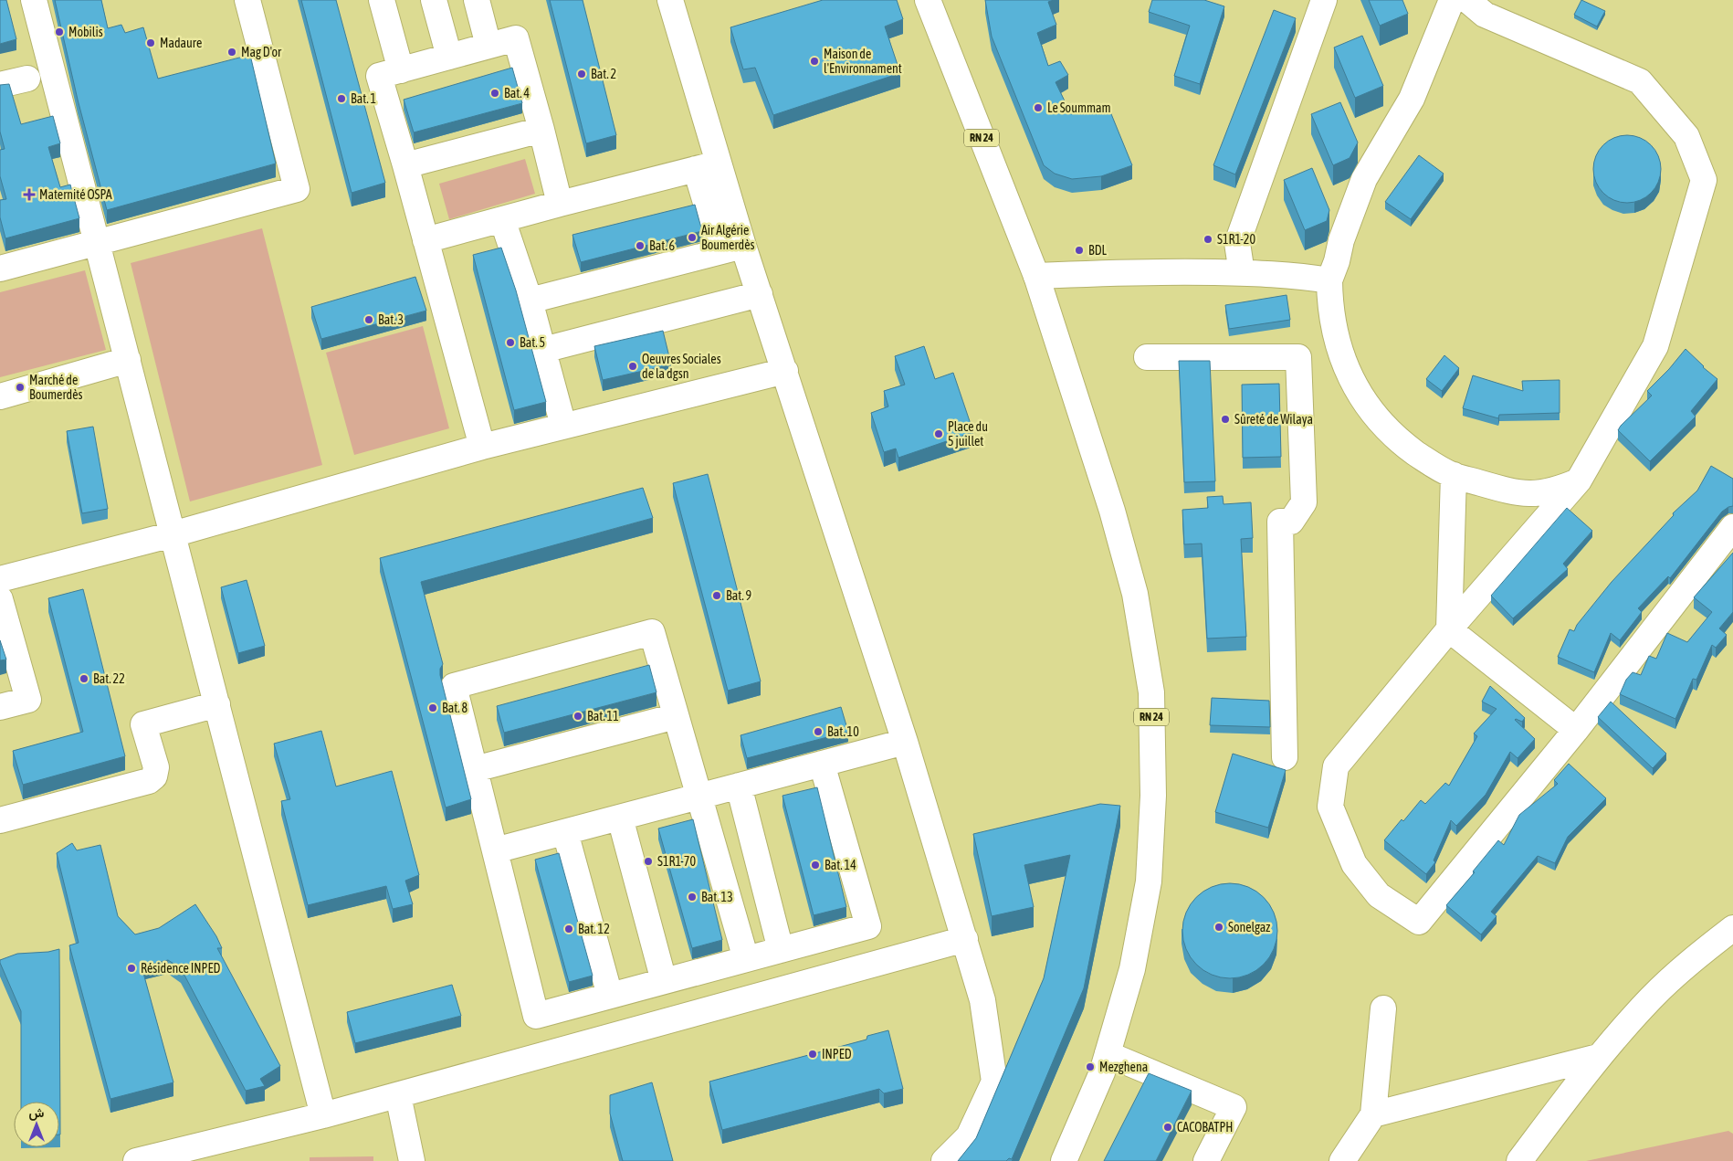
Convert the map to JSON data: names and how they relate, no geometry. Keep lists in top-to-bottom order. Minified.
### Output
{"streets":{"street":["RN 24"]},"places":{"other":["Mobilis","Madaure","Mag D'or","Maison de l'Environnament","Bat. 2","Bat. 4","Bat. 1","Le Soummam","Air Algérie Boumerdès","S1R1-20","Bat. 6","BDL","Bat. 3","Bat. 5","Oeuvres Sociales de la dgsn","Marché de Boumerdès","Sûreté de Wilaya","Place du 5 juillet","Bat. 9","Bat. 22","Bat. 8","Bat. 11","Bat. 10","S1R1-70","Bat. 14","Bat. 13","Sonelgaz","Bat. 12","Résidence INPED","INPED","Mezghena","CACOBATPH"],"health":["Maternité OSPA"]},"north":"top"}
